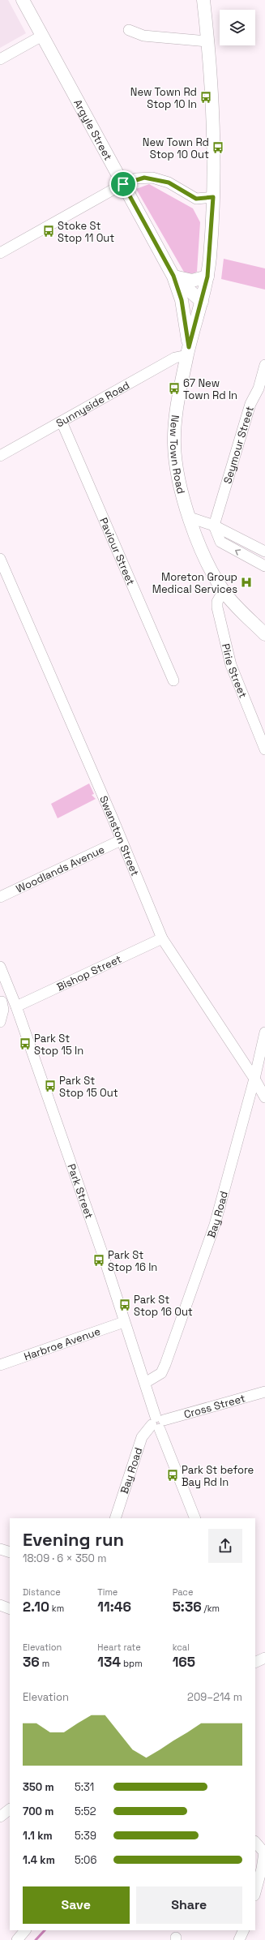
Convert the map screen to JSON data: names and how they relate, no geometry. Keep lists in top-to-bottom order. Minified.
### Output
{"streets":{"main road":["Argyle Street","New Town Road"],"street":["Sunnyside Road","Seymour Street","Paviour Street","Pirie Street","Swanston Street","Woodlands Avenue","Bishop Street","Park Street","Bay Road","Harbroe Avenue","Cross Street"]},"crossings":[["Argyle Street","Sunnyside Road"],["Argyle Street","New Town Road"],["Sunnyside Road","New Town Road"],["Sunnyside Road","Paviour Street"],["New Town Road","Pirie Street"],["Swanston Street","Woodlands Avenue"],["Swanston Street","Bishop Street"],["Swanston Street","Bay Road"],["Bishop Street","Park Street"],["Park Street","Bay Road"],["Park Street","Harbroe Avenue"],["Park Street","Cross Street"],["Bay Road","Cross Street"]],"places":{"bus stop":["New Town Rd Stop 10 In","New Town Rd Stop 10 Out","Stoke St Stop 11 Out","67 New Town Rd In","Park St Stop 15 In","Park St Stop 15 Out","Park St Stop 16 In","Park St Stop 16 Out","Park St before Bay Rd In"],"hospital":["Moreton Group Medical Services"]},"page":{"heading":["Evening run","18:09 · 6 × 350 m"],"stats":[["Distance","2.10 km"],["Time","11:46"],["Pace","5:36 /km"],["Elevation","36 m"],["Heart rate","134 bpm"],["kcal","165"]],"chart":["Elevation","209–214 m"],"list":[{"name":"350 m","note":"5:31"},{"name":"700 m","note":"5:52"},{"name":"1.1 km","note":"5:39"},{"name":"1.4 km","note":"5:06"}],"buttons":["Save","Share"]}}
